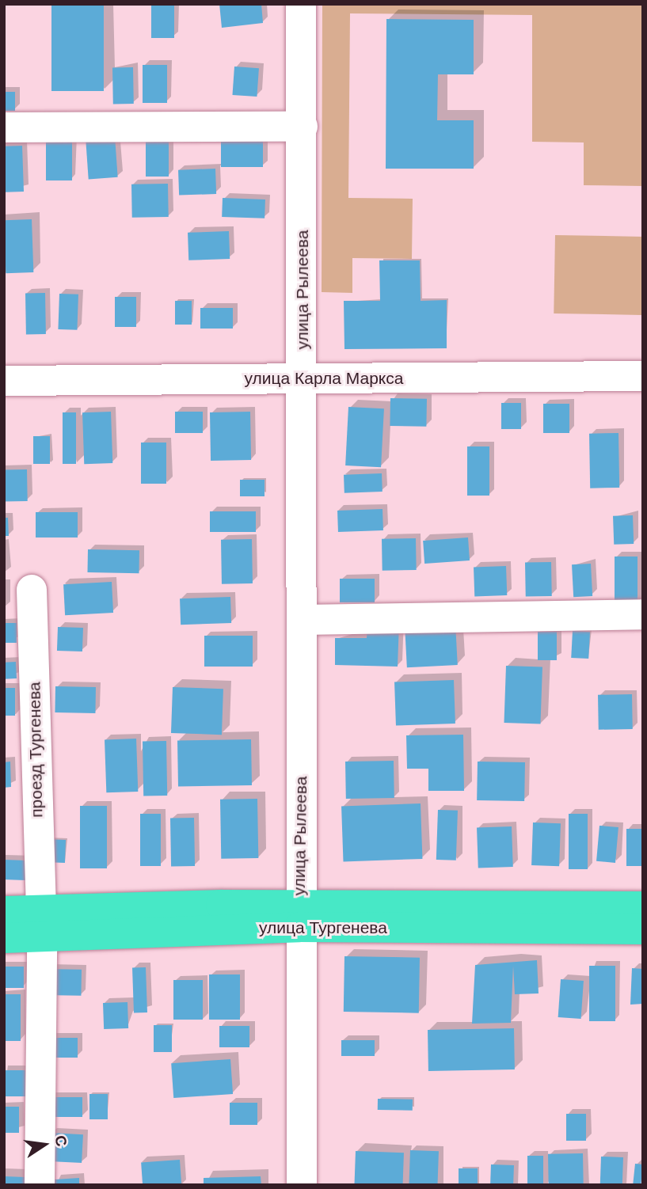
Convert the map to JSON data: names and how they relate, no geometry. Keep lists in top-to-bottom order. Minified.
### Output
{"streets":{"highway":["улица Тургенева"],"street":["улица Рылеева","улица Карла Маркса","проезд Тургенева"]},"crossings":[["улица Рылеева","улица Карла Маркса"],["улица Рылеева","улица Тургенева"],["проезд Тургенева","улица Тургенева"]],"north":"right"}
